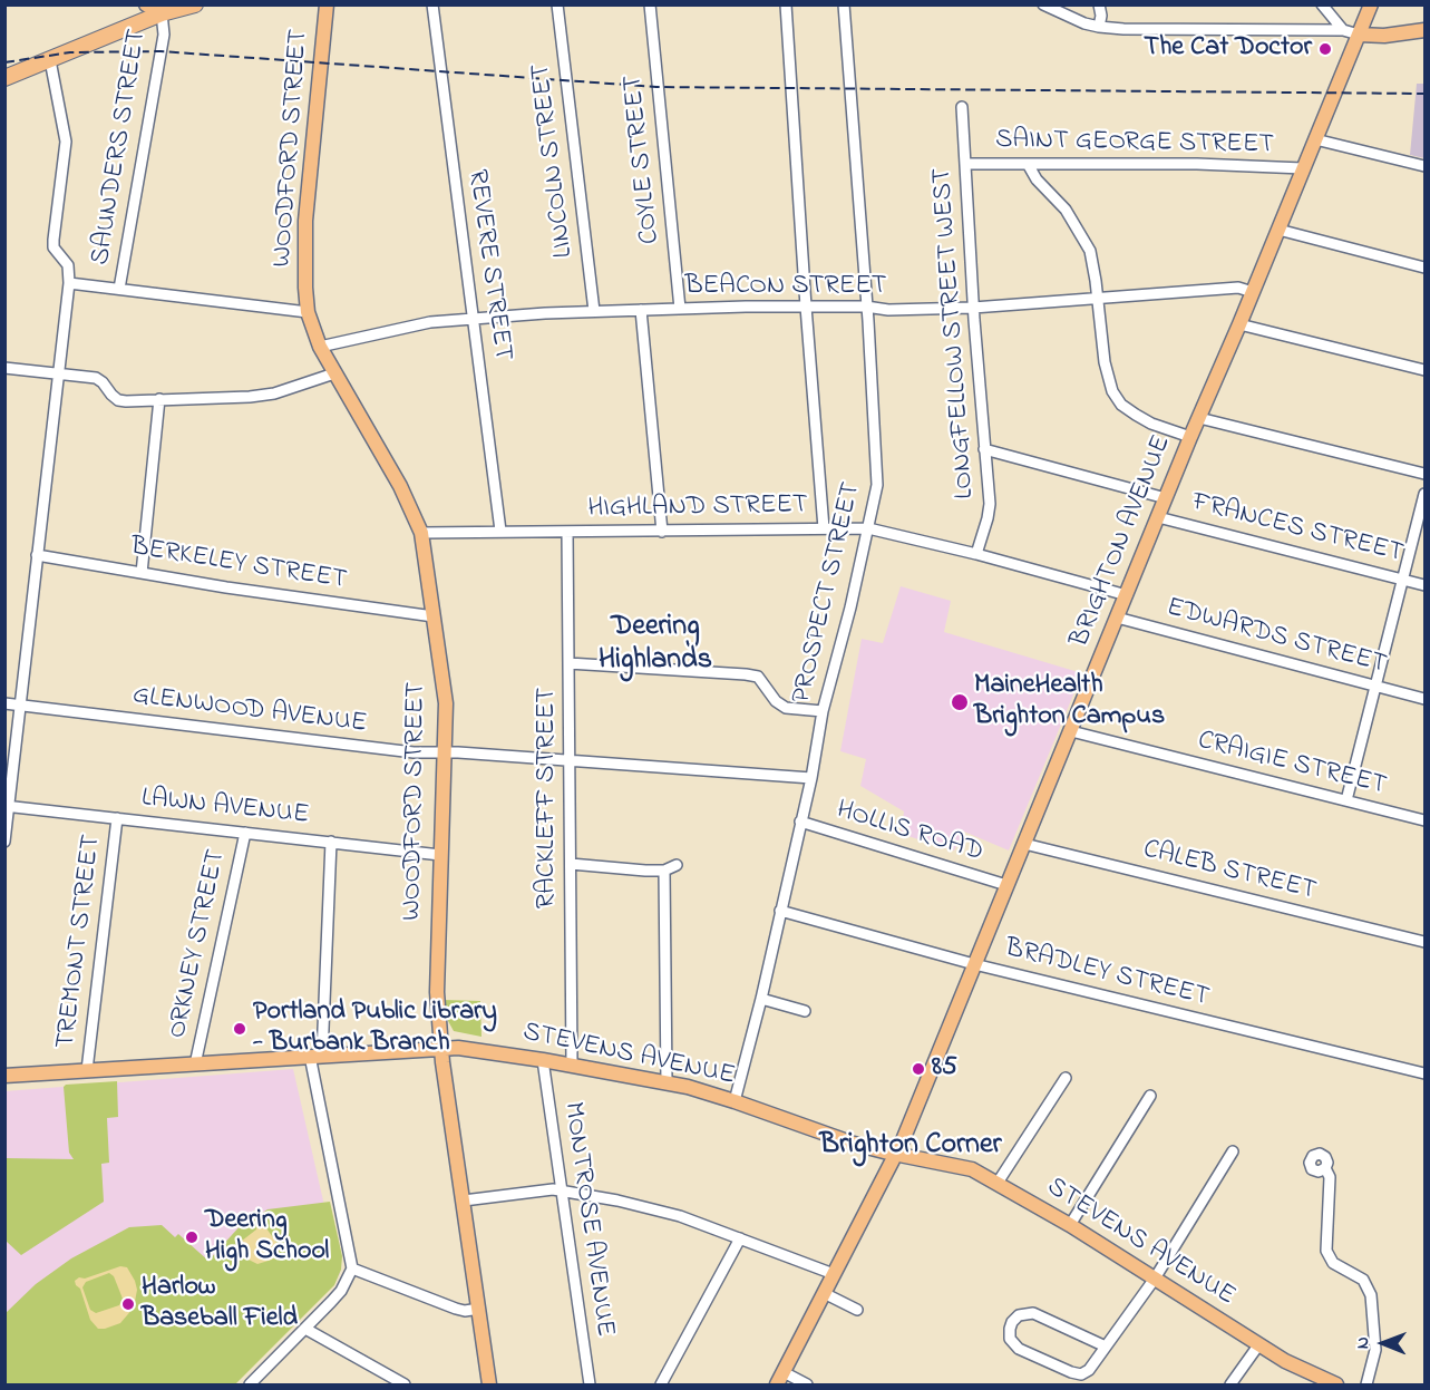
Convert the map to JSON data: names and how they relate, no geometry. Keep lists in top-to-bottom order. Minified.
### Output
{"streets":{"main road":["WOODFORD STREET","BRIGHTON AVENUE","STEVENS AVENUE"],"street":["SAINT GEORGE STREET","SAUNDERS STREET","COYLE STREET","LINCOLN STREET","REVERE STREET","BEACON STREET","LONGFELLOW STREET WEST","HIGHLAND STREET","FRANCES STREET","BERKELEY STREET","PROSPECT STREET","EDWARDS STREET","GLENWOOD AVENUE","CRAIGIE STREET","RACKLEFF STREET","LAWN AVENUE","HOLLIS ROAD","CALEB STREET","TREMONT STREET","ORKNEY STREET","BRADLEY STREET","MONTROSE AVENUE"]},"crossings":[["SAINT GEORGE STREET","LONGFELLOW STREET WEST"],["SAINT GEORGE STREET","BRIGHTON AVENUE"],["WOODFORD STREET","BEACON STREET"],["WOODFORD STREET","HIGHLAND STREET"],["WOODFORD STREET","BERKELEY STREET"],["WOODFORD STREET","GLENWOOD AVENUE"],["WOODFORD STREET","LAWN AVENUE"],["WOODFORD STREET","STEVENS AVENUE"],["COYLE STREET","BEACON STREET"],["LINCOLN STREET","BEACON STREET"],["REVERE STREET","BEACON STREET"],["REVERE STREET","HIGHLAND STREET"],["BEACON STREET","LONGFELLOW STREET WEST"],["BEACON STREET","BRIGHTON AVENUE"],["BEACON STREET","PROSPECT STREET"],["LONGFELLOW STREET WEST","HIGHLAND STREET"],["HIGHLAND STREET","BRIGHTON AVENUE"],["HIGHLAND STREET","PROSPECT STREET"],["HIGHLAND STREET","RACKLEFF STREET"],["FRANCES STREET","BRIGHTON AVENUE"],["BRIGHTON AVENUE","EDWARDS STREET"],["BRIGHTON AVENUE","CRAIGIE STREET"],["BRIGHTON AVENUE","HOLLIS ROAD"],["BRIGHTON AVENUE","CALEB STREET"],["BRIGHTON AVENUE","BRADLEY STREET"],["BRIGHTON AVENUE","STEVENS AVENUE"],["PROSPECT STREET","GLENWOOD AVENUE"],["PROSPECT STREET","HOLLIS ROAD"],["PROSPECT STREET","BRADLEY STREET"],["PROSPECT STREET","STEVENS AVENUE"],["GLENWOOD AVENUE","RACKLEFF STREET"],["RACKLEFF STREET","STEVENS AVENUE"],["LAWN AVENUE","TREMONT STREET"],["LAWN AVENUE","ORKNEY STREET"],["TREMONT STREET","STEVENS AVENUE"],["ORKNEY STREET","STEVENS AVENUE"],["STEVENS AVENUE","MONTROSE AVENUE"]],"districts":["Deering Highlands","Brighton Corner"],"places":["The Cat Doctor","MaineHealth Brighton Campus","Portland Public Library - Burbank Branch","85","Deering High School","Harlow Baseball Field"],"north":"left"}
